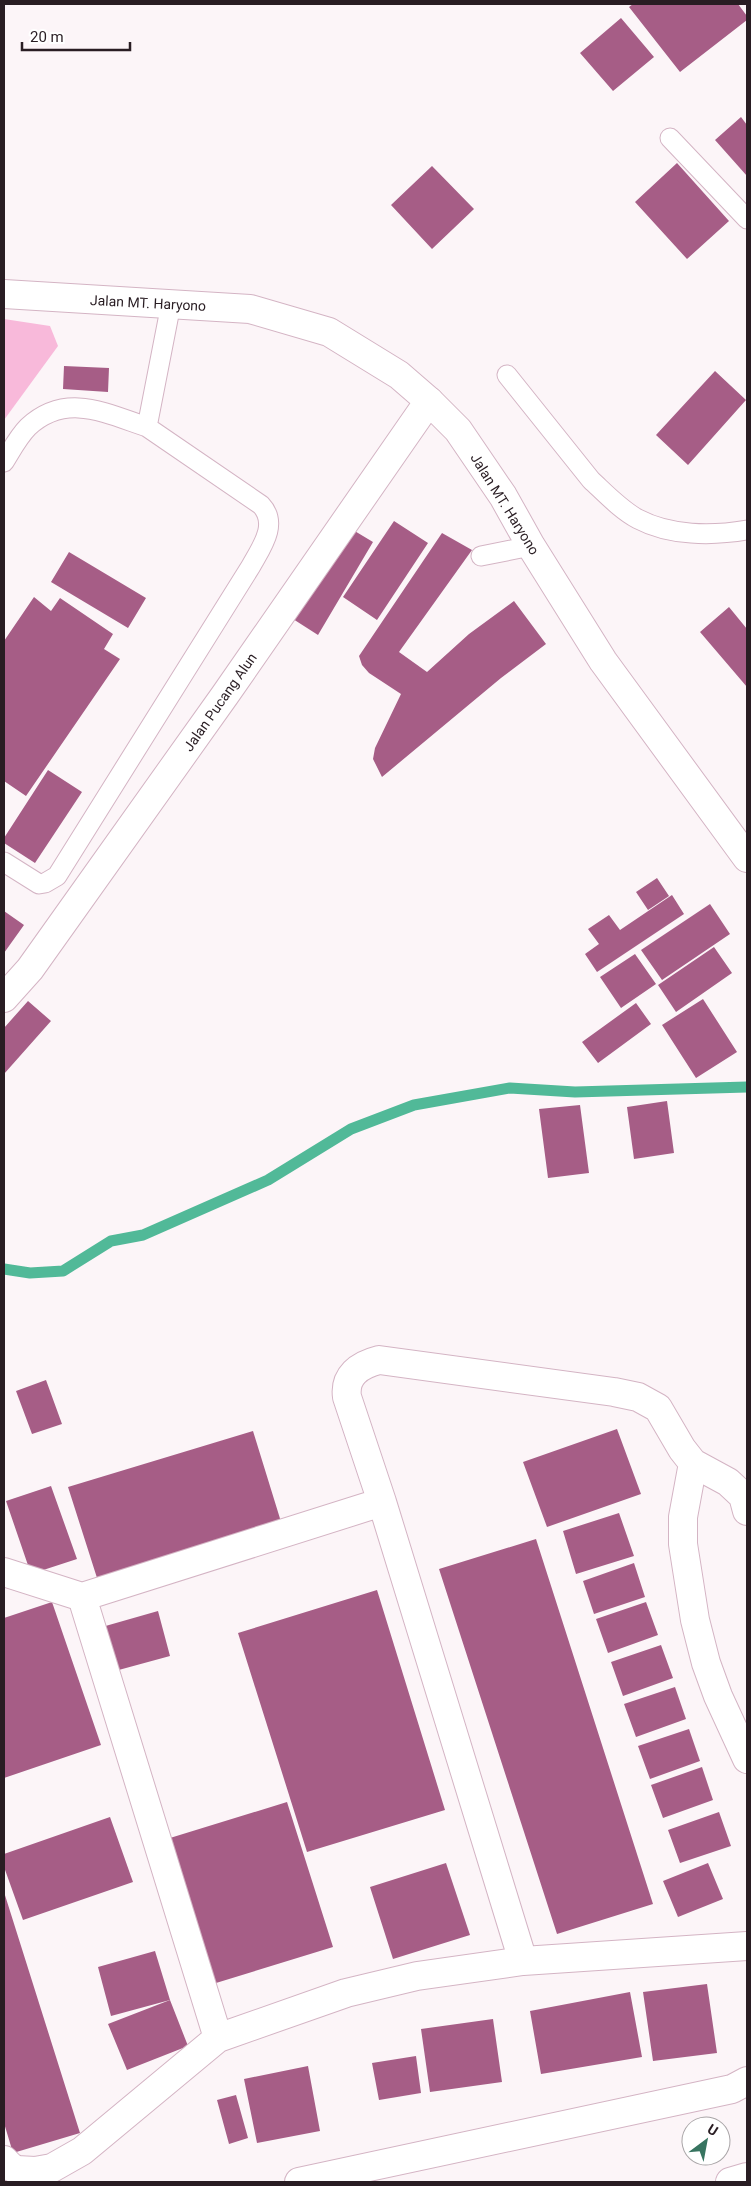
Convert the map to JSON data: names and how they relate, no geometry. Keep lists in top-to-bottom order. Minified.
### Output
{"streets":{"street":["Jalan MT. Haryono","Jalan Pucang Alun"]},"crossings":[["Jalan MT. Haryono","Jalan Pucang Alun"]],"scale_bar":"20 m","north":"top right"}
